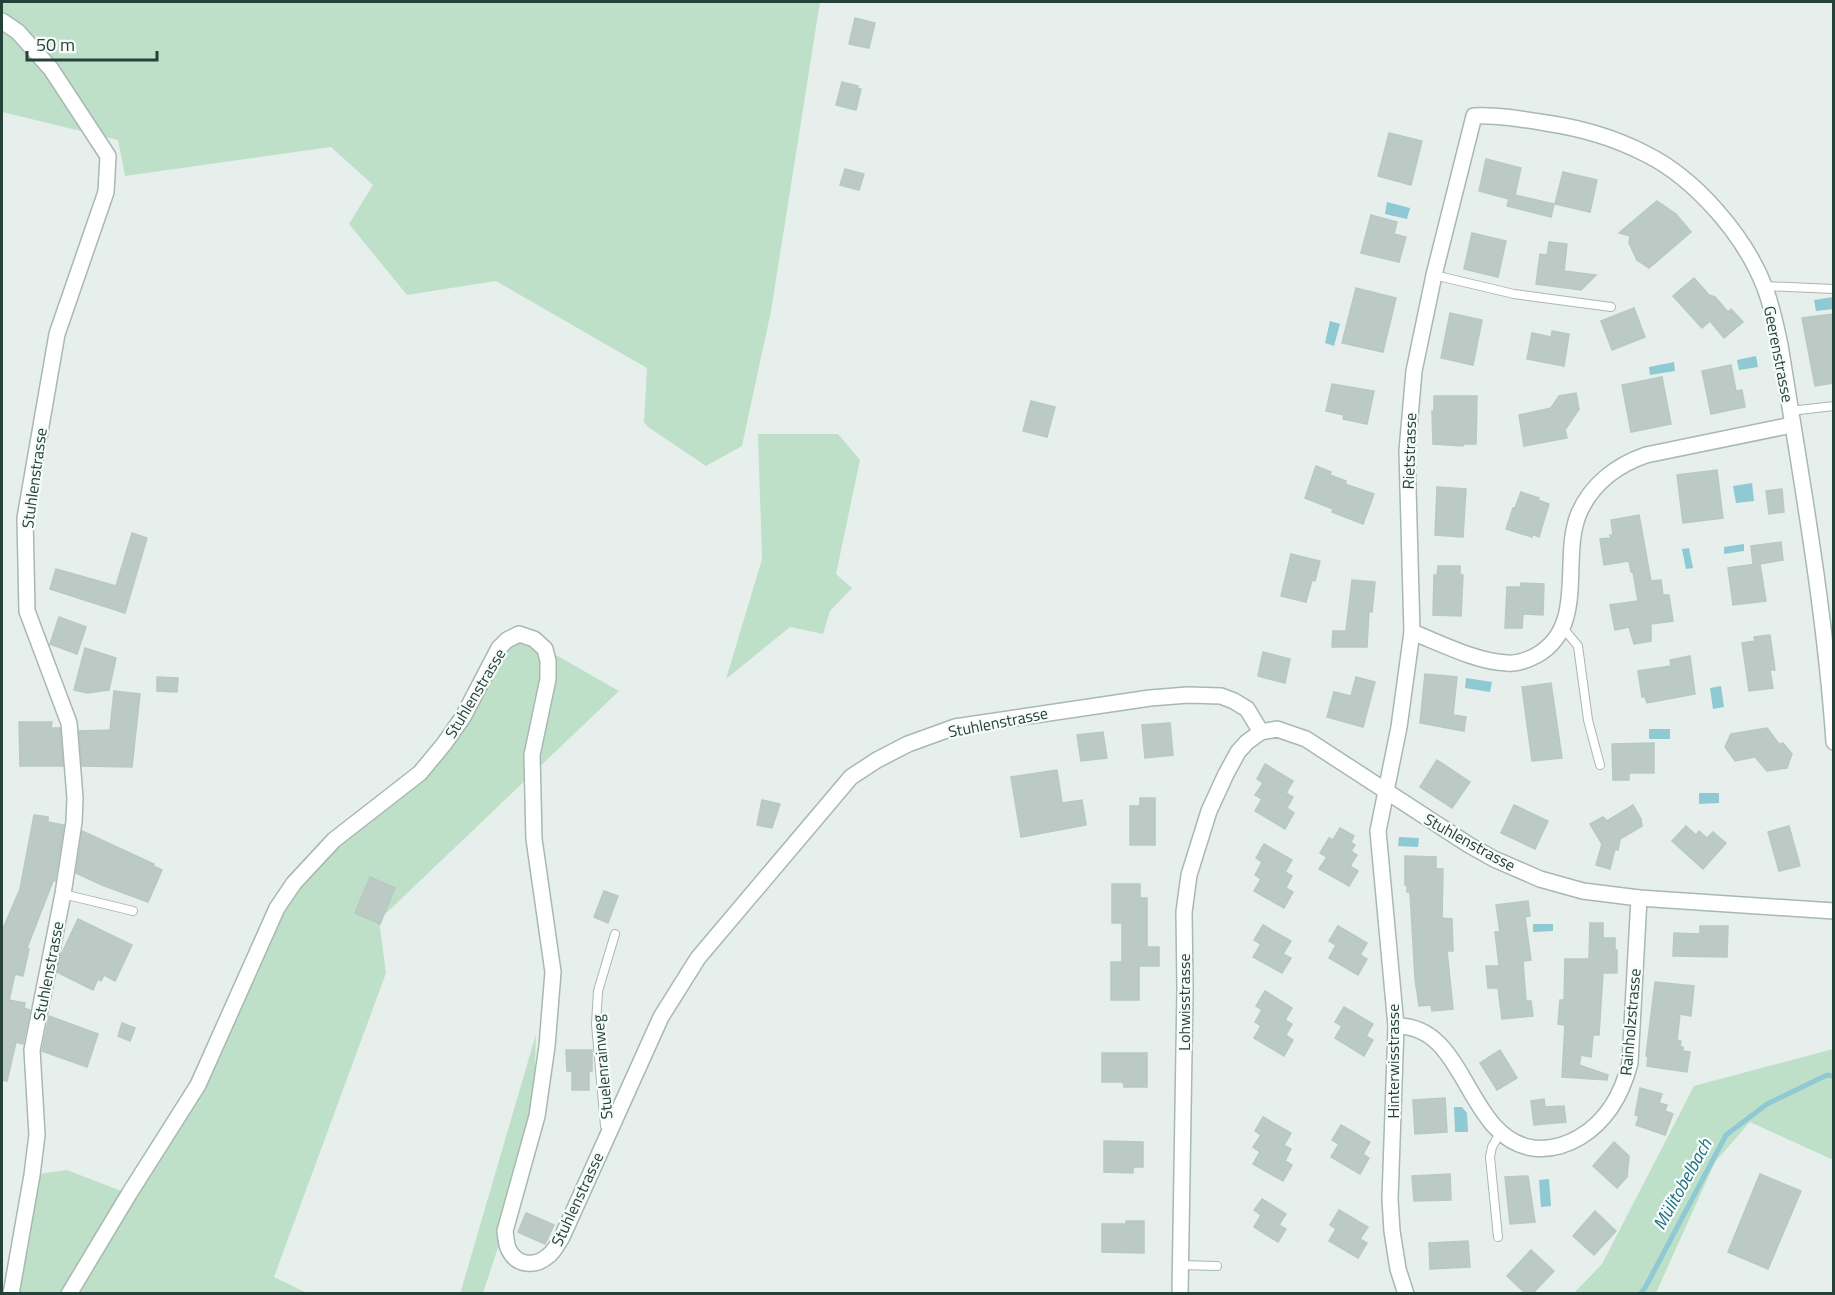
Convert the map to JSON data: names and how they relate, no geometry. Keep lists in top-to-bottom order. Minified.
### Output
{"streets":{"street":["Geerenstrasse","Rietstrasse","Stuhlenstrasse","Lohwisstrasse","Rainholzstrasse","Hinterwisstrasse"],"lane":["Stuelenrainweg"]},"crossings":[["Geerenstrasse","Rietstrasse"],["Rietstrasse","Stuhlenstrasse"],["Rietstrasse","Hinterwisstrasse"],["Stuhlenstrasse","Lohwisstrasse"],["Stuhlenstrasse","Rainholzstrasse"],["Stuhlenstrasse","Hinterwisstrasse"],["Stuhlenstrasse","Stuelenrainweg"],["Rainholzstrasse","Hinterwisstrasse"]],"water":["Mülitobelbach"],"scale_bar":"50 m"}
